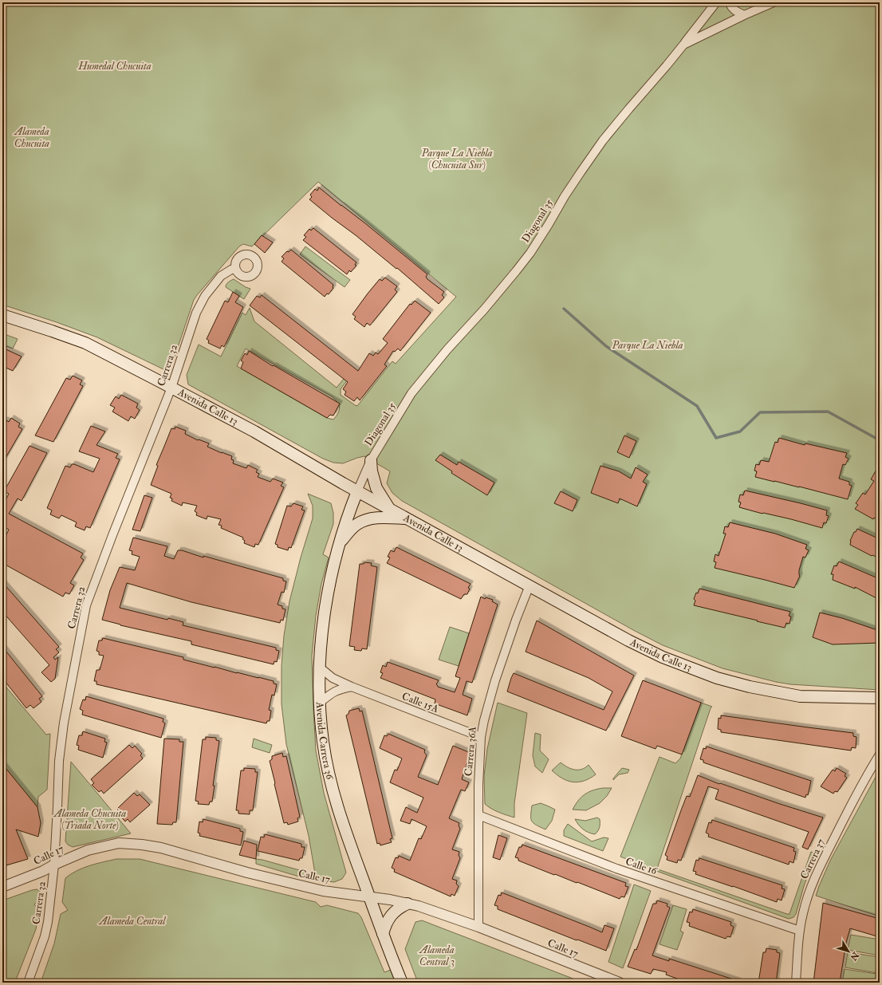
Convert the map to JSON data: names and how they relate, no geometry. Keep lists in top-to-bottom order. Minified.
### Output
{"streets":{"main road":["Avenida Calle 13","Avenida Carrera 36"],"street":["Diagonal 35","Carrera 32","Calle 15A","Carrera 36A","Calle 17","Carrera 37","Calle 16"]},"crossings":[["Diagonal 35","Avenida Calle 13"],["Diagonal 35","Avenida Carrera 36"],["Carrera 32","Avenida Calle 13"],["Carrera 32","Calle 17"],["Avenida Calle 13","Avenida Carrera 36"],["Avenida Calle 13","Carrera 36A"],["Calle 15A","Avenida Carrera 36"],["Calle 15A","Carrera 36A"],["Avenida Carrera 36","Calle 17"],["Carrera 36A","Calle 17"],["Carrera 36A","Calle 16"],["Carrera 37","Calle 16"]],"parks":["Humedal Chucuita","Alameda Chucuita","Parque La Niebla (Chucuita Sur)","Parque La Niebla","Alameda Chucuita (Triada Norte)","Alameda Central","Alameda Central 3"],"north":"bottom right"}
